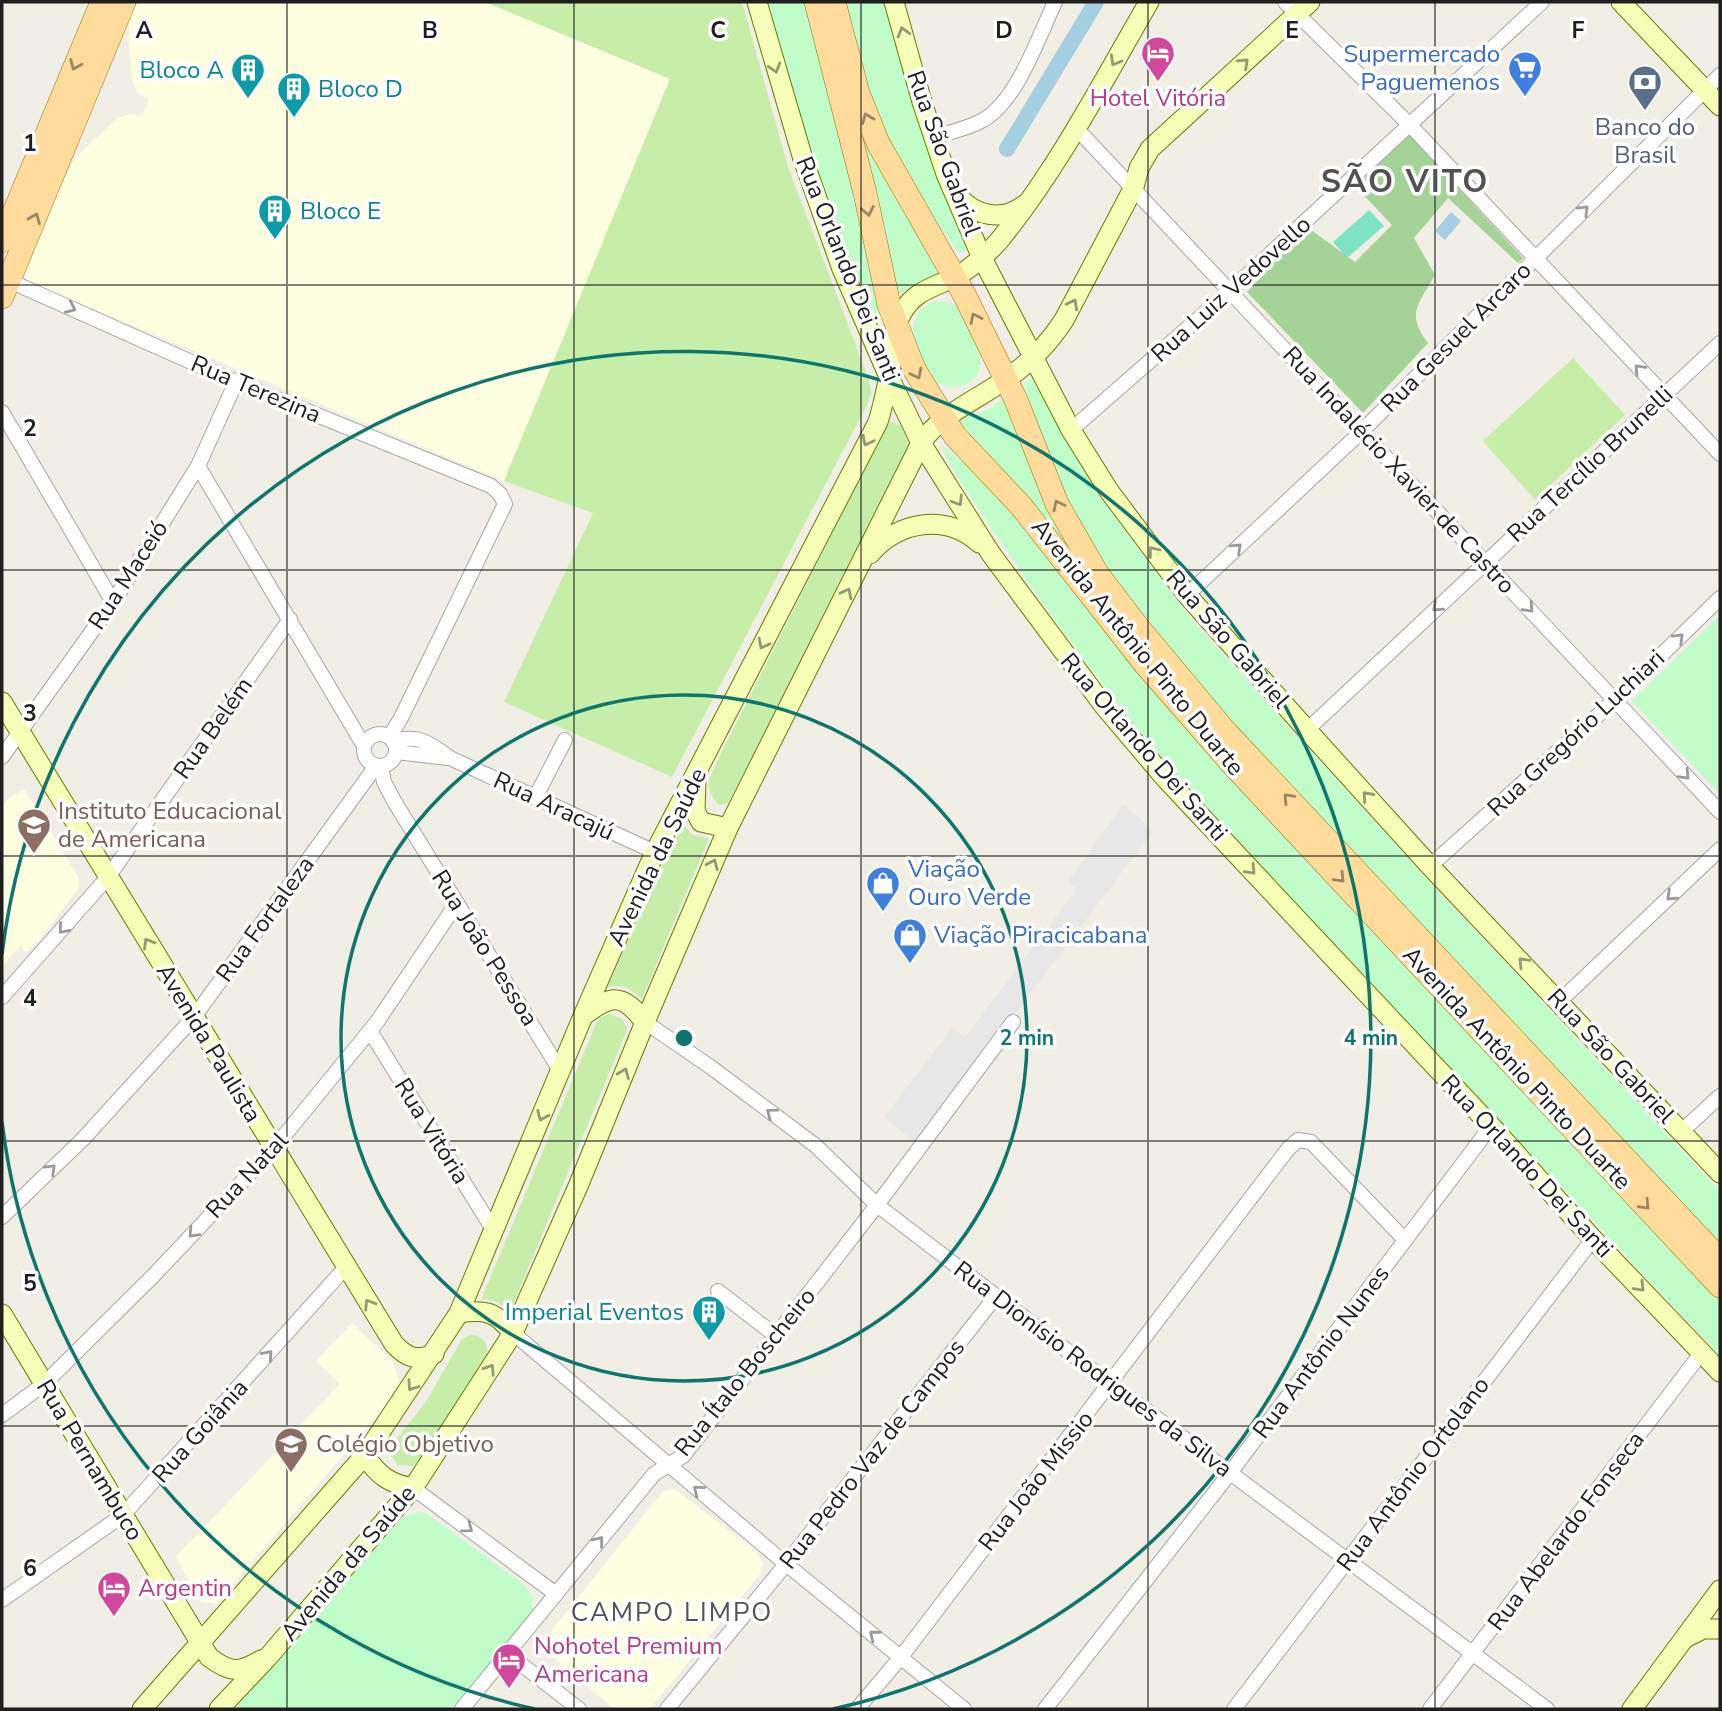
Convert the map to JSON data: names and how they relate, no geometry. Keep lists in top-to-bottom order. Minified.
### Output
{"streets":{"main road":["Rua São Gabriel","Rua Orlando Dei Santi","Avenida Antônio Pinto Duarte","Avenida da Saúde","Avenida Paulista","Rua Pernambuco"],"street":["Rua Luiz Vedovello","Rua Gesuel Arcaro","Rua Terezina","Rua Tercílio Brunelli","Rua Indalécio Xavier de Castro","Rua Maceió","Rua Belém","Rua Gregório Luchiari","Rua Aracajú","Rua Fortaleza","Rua João Pessoa","Rua Vitória","Rua Natal","Rua Antônio Nunes","Rua Dionísio Rodrigues da Silva","Rua Ítalo Boscheiro","Rua Goiânia","Rua Pedro Vaz de Campos","Rua Antônio Ortolano","Rua João Missio","Rua Abelardo Fonseca"]},"crossings":[["Rua São Gabriel","Rua Luiz Vedovello"],["Rua São Gabriel","Rua Gesuel Arcaro"],["Rua São Gabriel","Rua Tercílio Brunelli"],["Rua São Gabriel","Rua Gregório Luchiari"],["Rua São Gabriel","Avenida da Saúde"],["Rua Orlando Dei Santi","Avenida da Saúde"],["Rua Orlando Dei Santi","Rua Antônio Nunes"],["Rua Orlando Dei Santi","Rua Antônio Ortolano"],["Rua Orlando Dei Santi","Rua Abelardo Fonseca"],["Rua Luiz Vedovello","Rua Indalécio Xavier de Castro"],["Rua Gesuel Arcaro","Rua Indalécio Xavier de Castro"],["Rua Terezina","Rua Maceió"],["Rua Terezina","Rua Aracajú"],["Rua Terezina","Rua Fortaleza"],["Rua Terezina","Rua João Pessoa"],["Rua Tercílio Brunelli","Rua Indalécio Xavier de Castro"],["Rua Indalécio Xavier de Castro","Rua Gregório Luchiari"],["Rua Indalécio Xavier de Castro","Avenida da Saúde"],["Rua Maceió","Avenida Paulista"],["Avenida Antônio Pinto Duarte","Avenida da Saúde"],["Rua Belém","Avenida Paulista"],["Rua Aracajú","Avenida da Saúde"],["Rua Aracajú","Rua Fortaleza"],["Rua Aracajú","Rua João Pessoa"],["Avenida da Saúde","Rua João Pessoa"],["Avenida da Saúde","Avenida Paulista"],["Avenida da Saúde","Rua Vitória"],["Avenida da Saúde","Rua Dionísio Rodrigues da Silva"],["Avenida da Saúde","Rua Pernambuco"],["Rua Fortaleza","Rua João Pessoa"],["Rua Fortaleza","Avenida Paulista"],["Rua João Pessoa","Rua Natal"],["Avenida Paulista","Rua Natal"],["Avenida Paulista","Rua Goiânia"],["Rua Vitória","Rua Natal"],["Rua Natal","Rua Pernambuco"],["Rua Antônio Nunes","Rua Dionísio Rodrigues da Silva"],["Rua Antônio Nunes","Rua João Missio"],["Rua Dionísio Rodrigues da Silva","Rua Ítalo Boscheiro"],["Rua Dionísio Rodrigues da Silva","Rua Pedro Vaz de Campos"],["Rua Dionísio Rodrigues da Silva","Rua Antônio Ortolano"],["Rua Dionísio Rodrigues da Silva","Rua João Missio"],["Rua Dionísio Rodrigues da Silva","Rua Abelardo Fonseca"],["Rua Goiânia","Rua Pernambuco"]],"one_way":["Rua São Gabriel","Rua Orlando Dei Santi","Rua Gesuel Arcaro","Rua Tercílio Brunelli","Rua Indalécio Xavier de Castro","Rua Gregório Luchiari","Rua Fortaleza","Avenida Paulista","Rua Natal","Rua Goiânia"],"districts":["SÃO VITO","CAMPO LIMPO"],"places":{"hotel":["Hotel Vitória","Argentin","Nohotel Premium Americana"],"supermarket":["Supermercado Paguemenos"],"building":["Bloco A","Bloco D","Bloco E","Imperial Eventos"],"bank":["Banco do Brasil"],"school or university":["Instituto Educacional de Americana","Colégio Objetivo"],"shop":["Viação Ouro Verde","Viação Piracicabana"]},"grid":{"columns":["A","B","C","D","E","F"],"rows":["1","2","3","4","5","6"]},"rings":["2 min","4 min"]}
